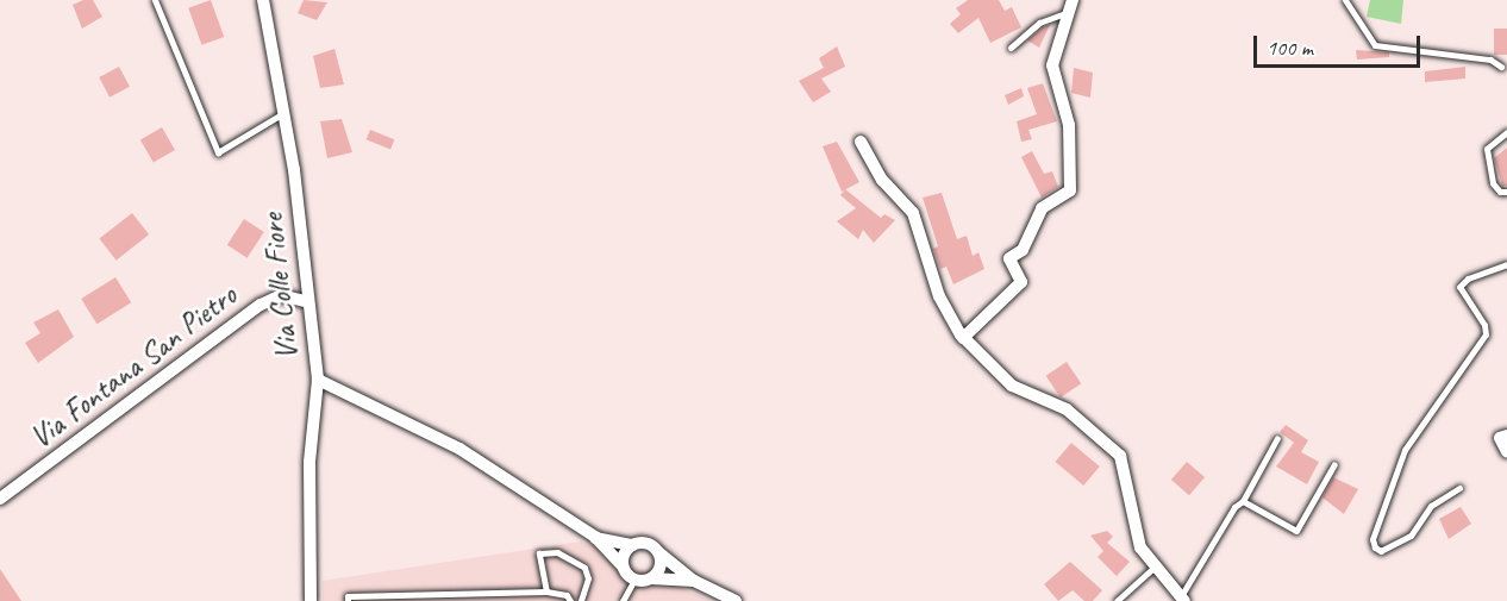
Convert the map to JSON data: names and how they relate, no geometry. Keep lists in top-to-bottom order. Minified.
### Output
{"streets":{"street":["Via Colle Fiore","Via Fontana San Pietro"]},"crossings":[["Via Colle Fiore","Via Fontana San Pietro"]],"scale_bar":"100 m"}
